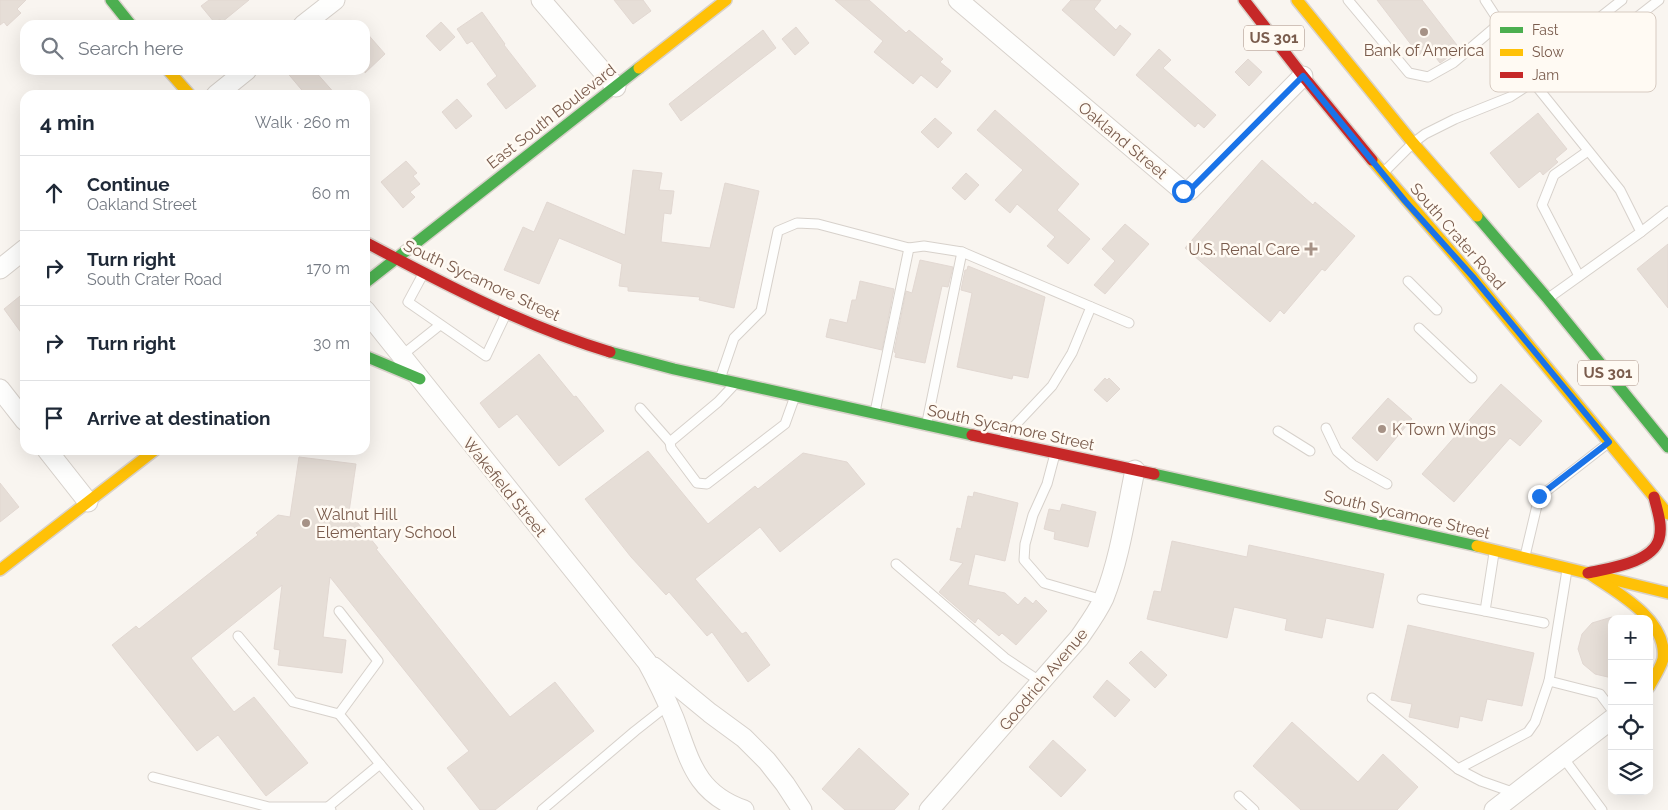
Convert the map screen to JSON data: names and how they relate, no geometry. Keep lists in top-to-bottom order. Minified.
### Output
{"streets":{"main road":["US 301","East South Boulevard","South Crater Road","South Sycamore Street"],"street":["Oakland Street","Wakefield Street","Goodrich Avenue"]},"crossings":[["East South Boulevard","South Sycamore Street"],["Oakland Street","South Crater Road"],["South Crater Road","South Sycamore Street"],["South Sycamore Street","Goodrich Avenue"]],"places":{"other":["Bank of America","K Town Wings","Walnut Hill Elementary School"],"health":["U.S. Renal Care"]},"legend":["Fast","Slow","Jam"],"page":{"search":"Search here","heading":["4 min","Walk · 260 m"],"list":[["Continue","Oakland Street","60 m"],["Turn right","South Crater Road","170 m"],["Turn right","30 m"],"Arrive at destination"],"map_buttons":["+","−"]}}
